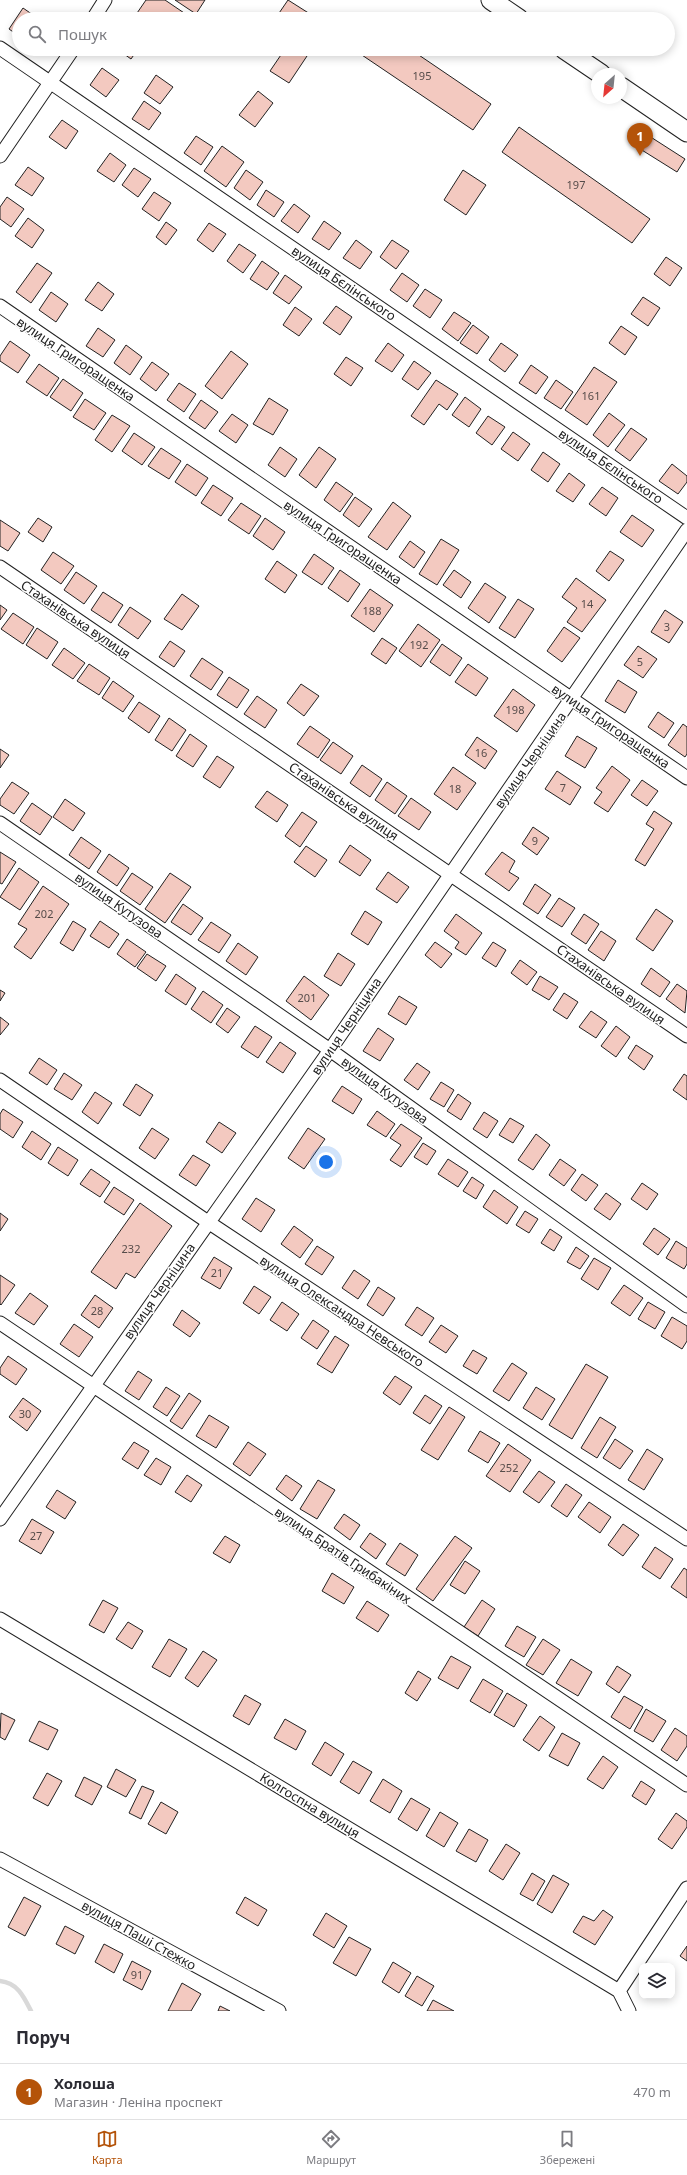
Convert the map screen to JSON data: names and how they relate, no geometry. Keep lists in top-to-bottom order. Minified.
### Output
{"streets":{"street":["вулиця Бєлінського","вулиця Григоращенка","Стаханівська вулиця","вулиця Черніцина","вулиця Кутузова","вулиця Олександра Невського","вулиця Братів Грибакіних","Колгоспна вулиця","вулиця Паші Стежко"]},"crossings":[["вулиця Григоращенка","вулиця Черніцина"],["Стаханівська вулиця","вулиця Черніцина"],["вулиця Черніцина","вулиця Кутузова"],["вулиця Черніцина","вулиця Олександра Невського"],["вулиця Черніцина","вулиця Братів Грибакіних"]],"house_numbers":["195","197","161","14","188","3","192","5","198","16","7","18","9","202","201","232","21","28","30","252","27","91"],"north":"bottom left","page":{"search":"Пошук","pins":"1","heading":"Поруч","list":[{"mark":"1","name":"Холоша","note":"Магазин · Леніна проспект","value":"470 m"}],"nav":["Карта","Маршрут","Збережені"]}}
